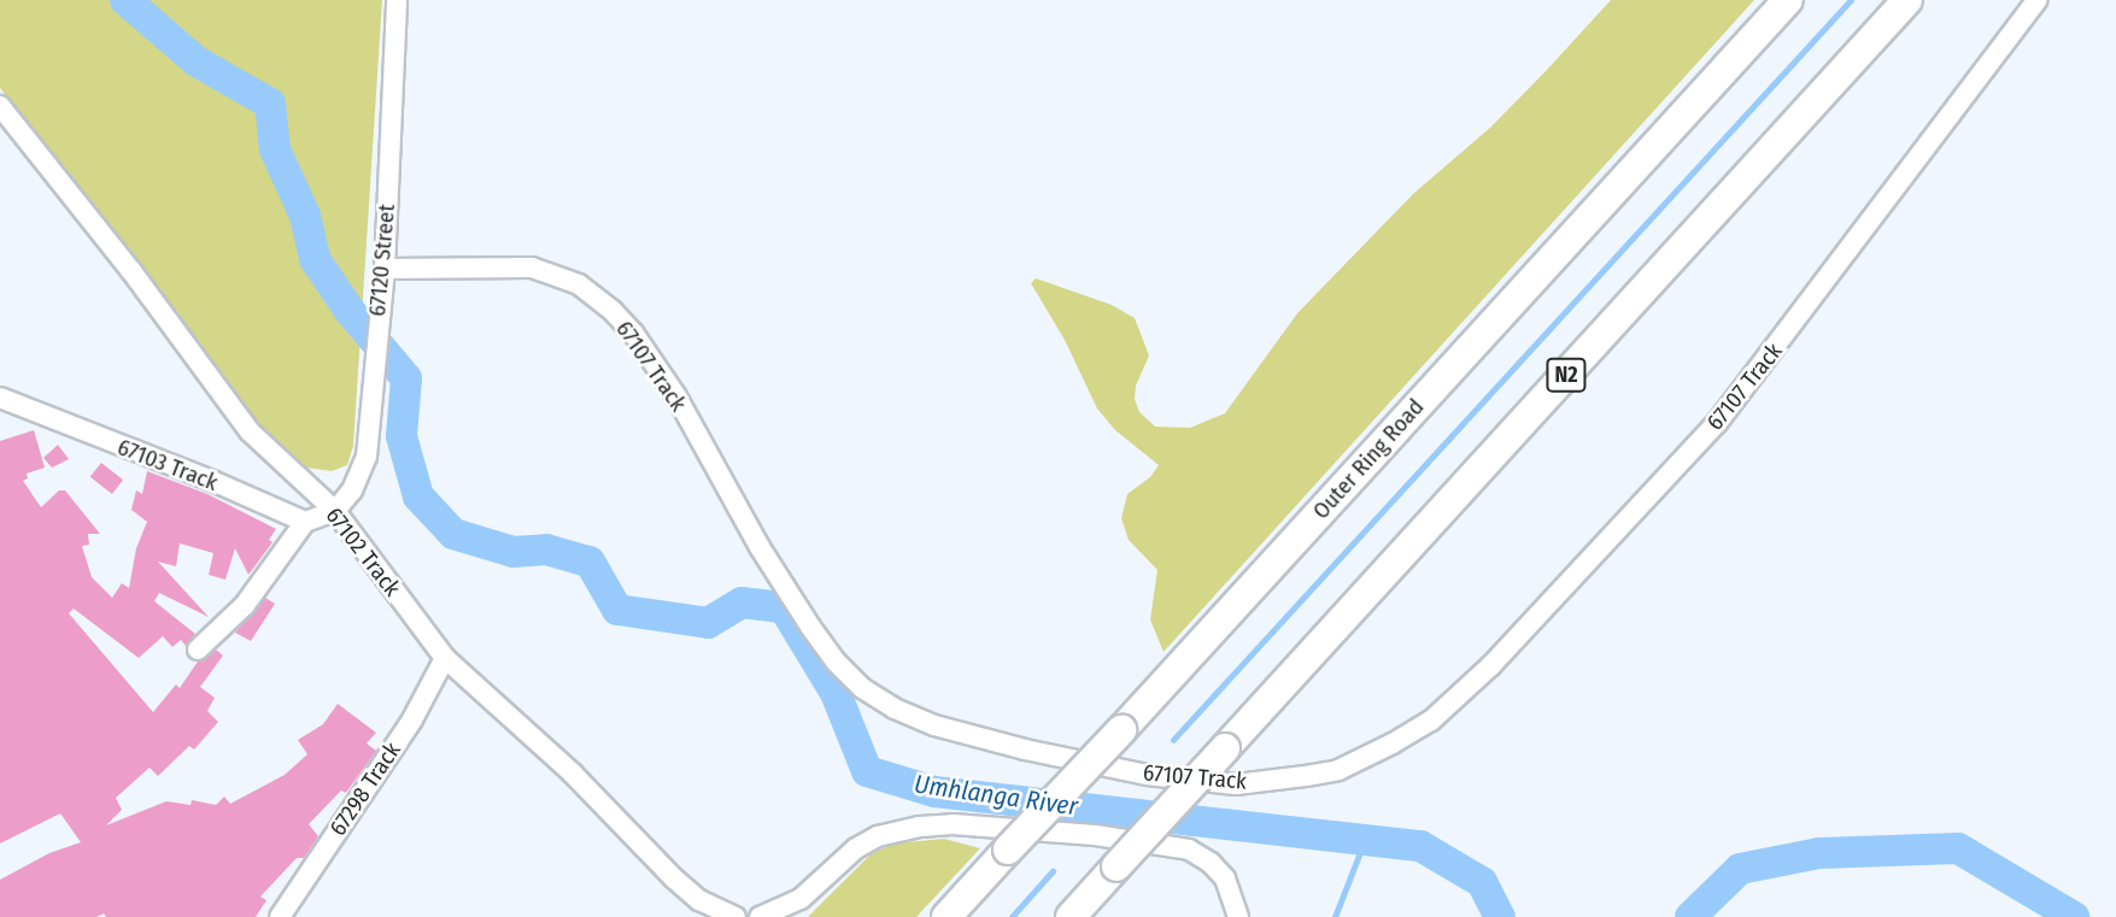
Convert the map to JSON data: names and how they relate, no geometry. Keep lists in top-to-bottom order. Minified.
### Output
{"streets":{"highway":["N2","Outer Ring Road"],"street":["67120 Street","67107 Track","67103 Track","67102 Track","67298 Track"]},"crossings":[["67120 Street","67107 Track"],["67120 Street","67102 Track"],["67102 Track","67298 Track"]],"water":["Umhlanga River"]}
